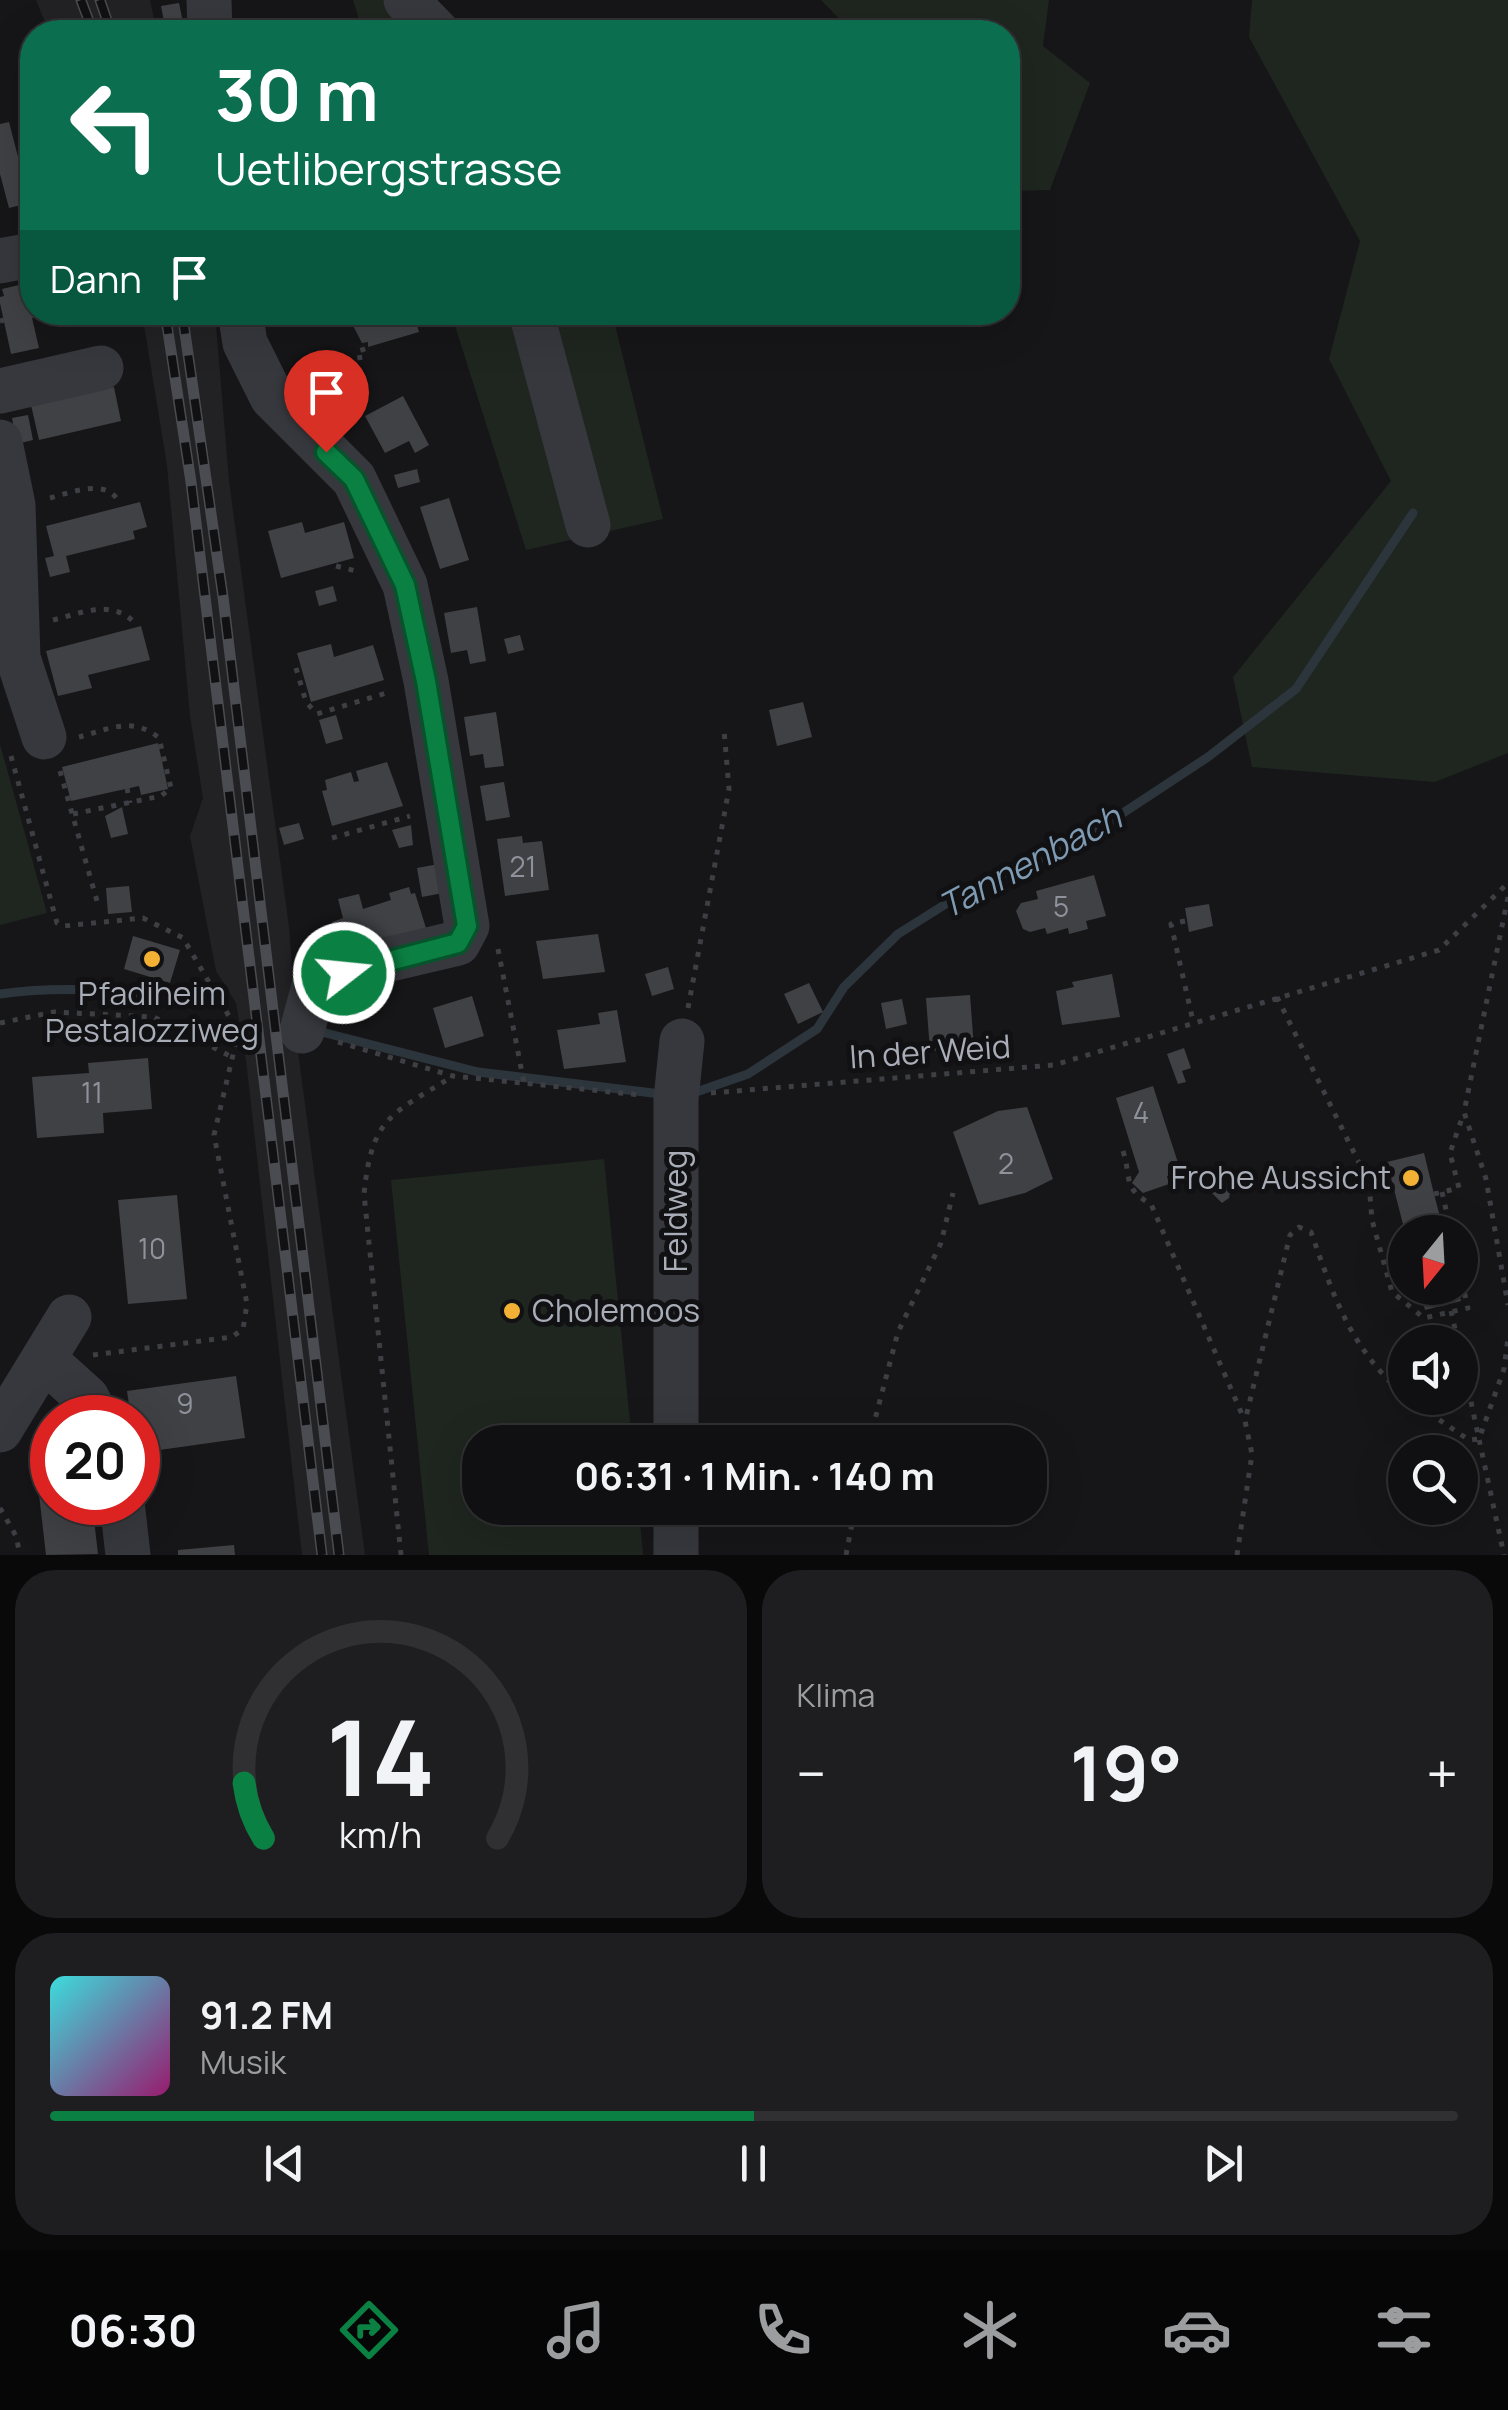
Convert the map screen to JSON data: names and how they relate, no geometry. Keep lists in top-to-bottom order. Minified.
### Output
{"streets":{"street":["Feldweg"],"path":["In der Weid"]},"water":["Tannenbach"],"places":["Pfadiheim Pestalozziweg","Frohe Aussicht","Cholemoos"],"house_numbers":["21","5","11","4","2","10","9"],"north":"bottom","page":{"turn":["30 m","Uetlibergstrasse"],"then":"Dann","limit":"20","trip":"06:31 · 1 Min. · 140 m","tile":"Klima","heat":["−","19°","+"],"song":["91.2 FM","Musik"],"tabs":"06:30","gauge":["14","km/h"]}}
